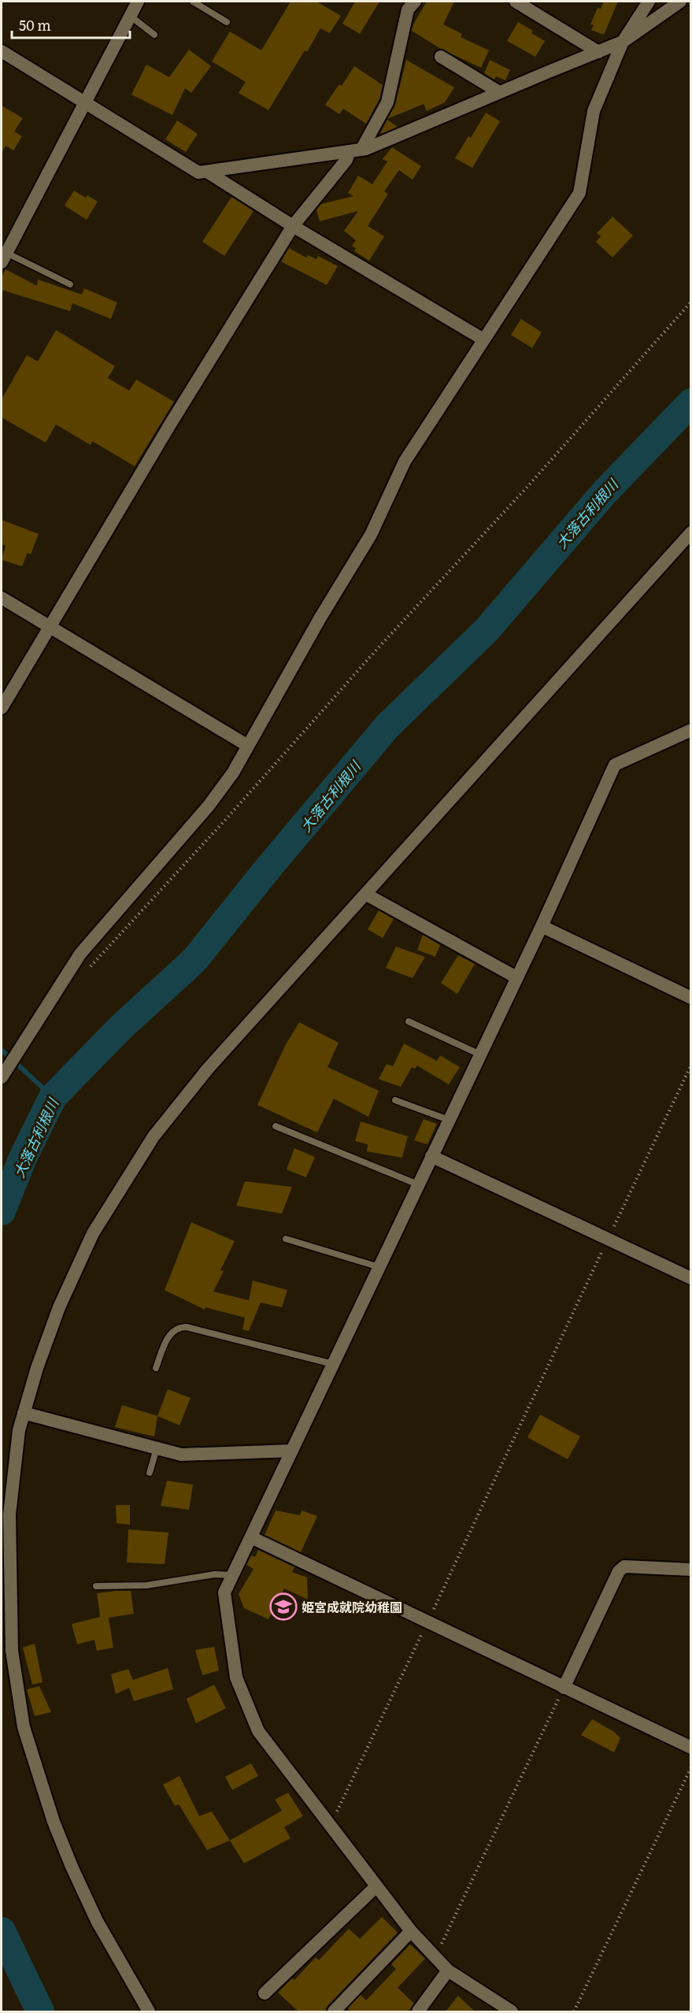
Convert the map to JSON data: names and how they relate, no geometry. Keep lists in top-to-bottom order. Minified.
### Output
{"water":["大落古利根川"],"places":{"school or university":["姫宮成就院幼稚園"]},"scale_bar":"50 m"}
